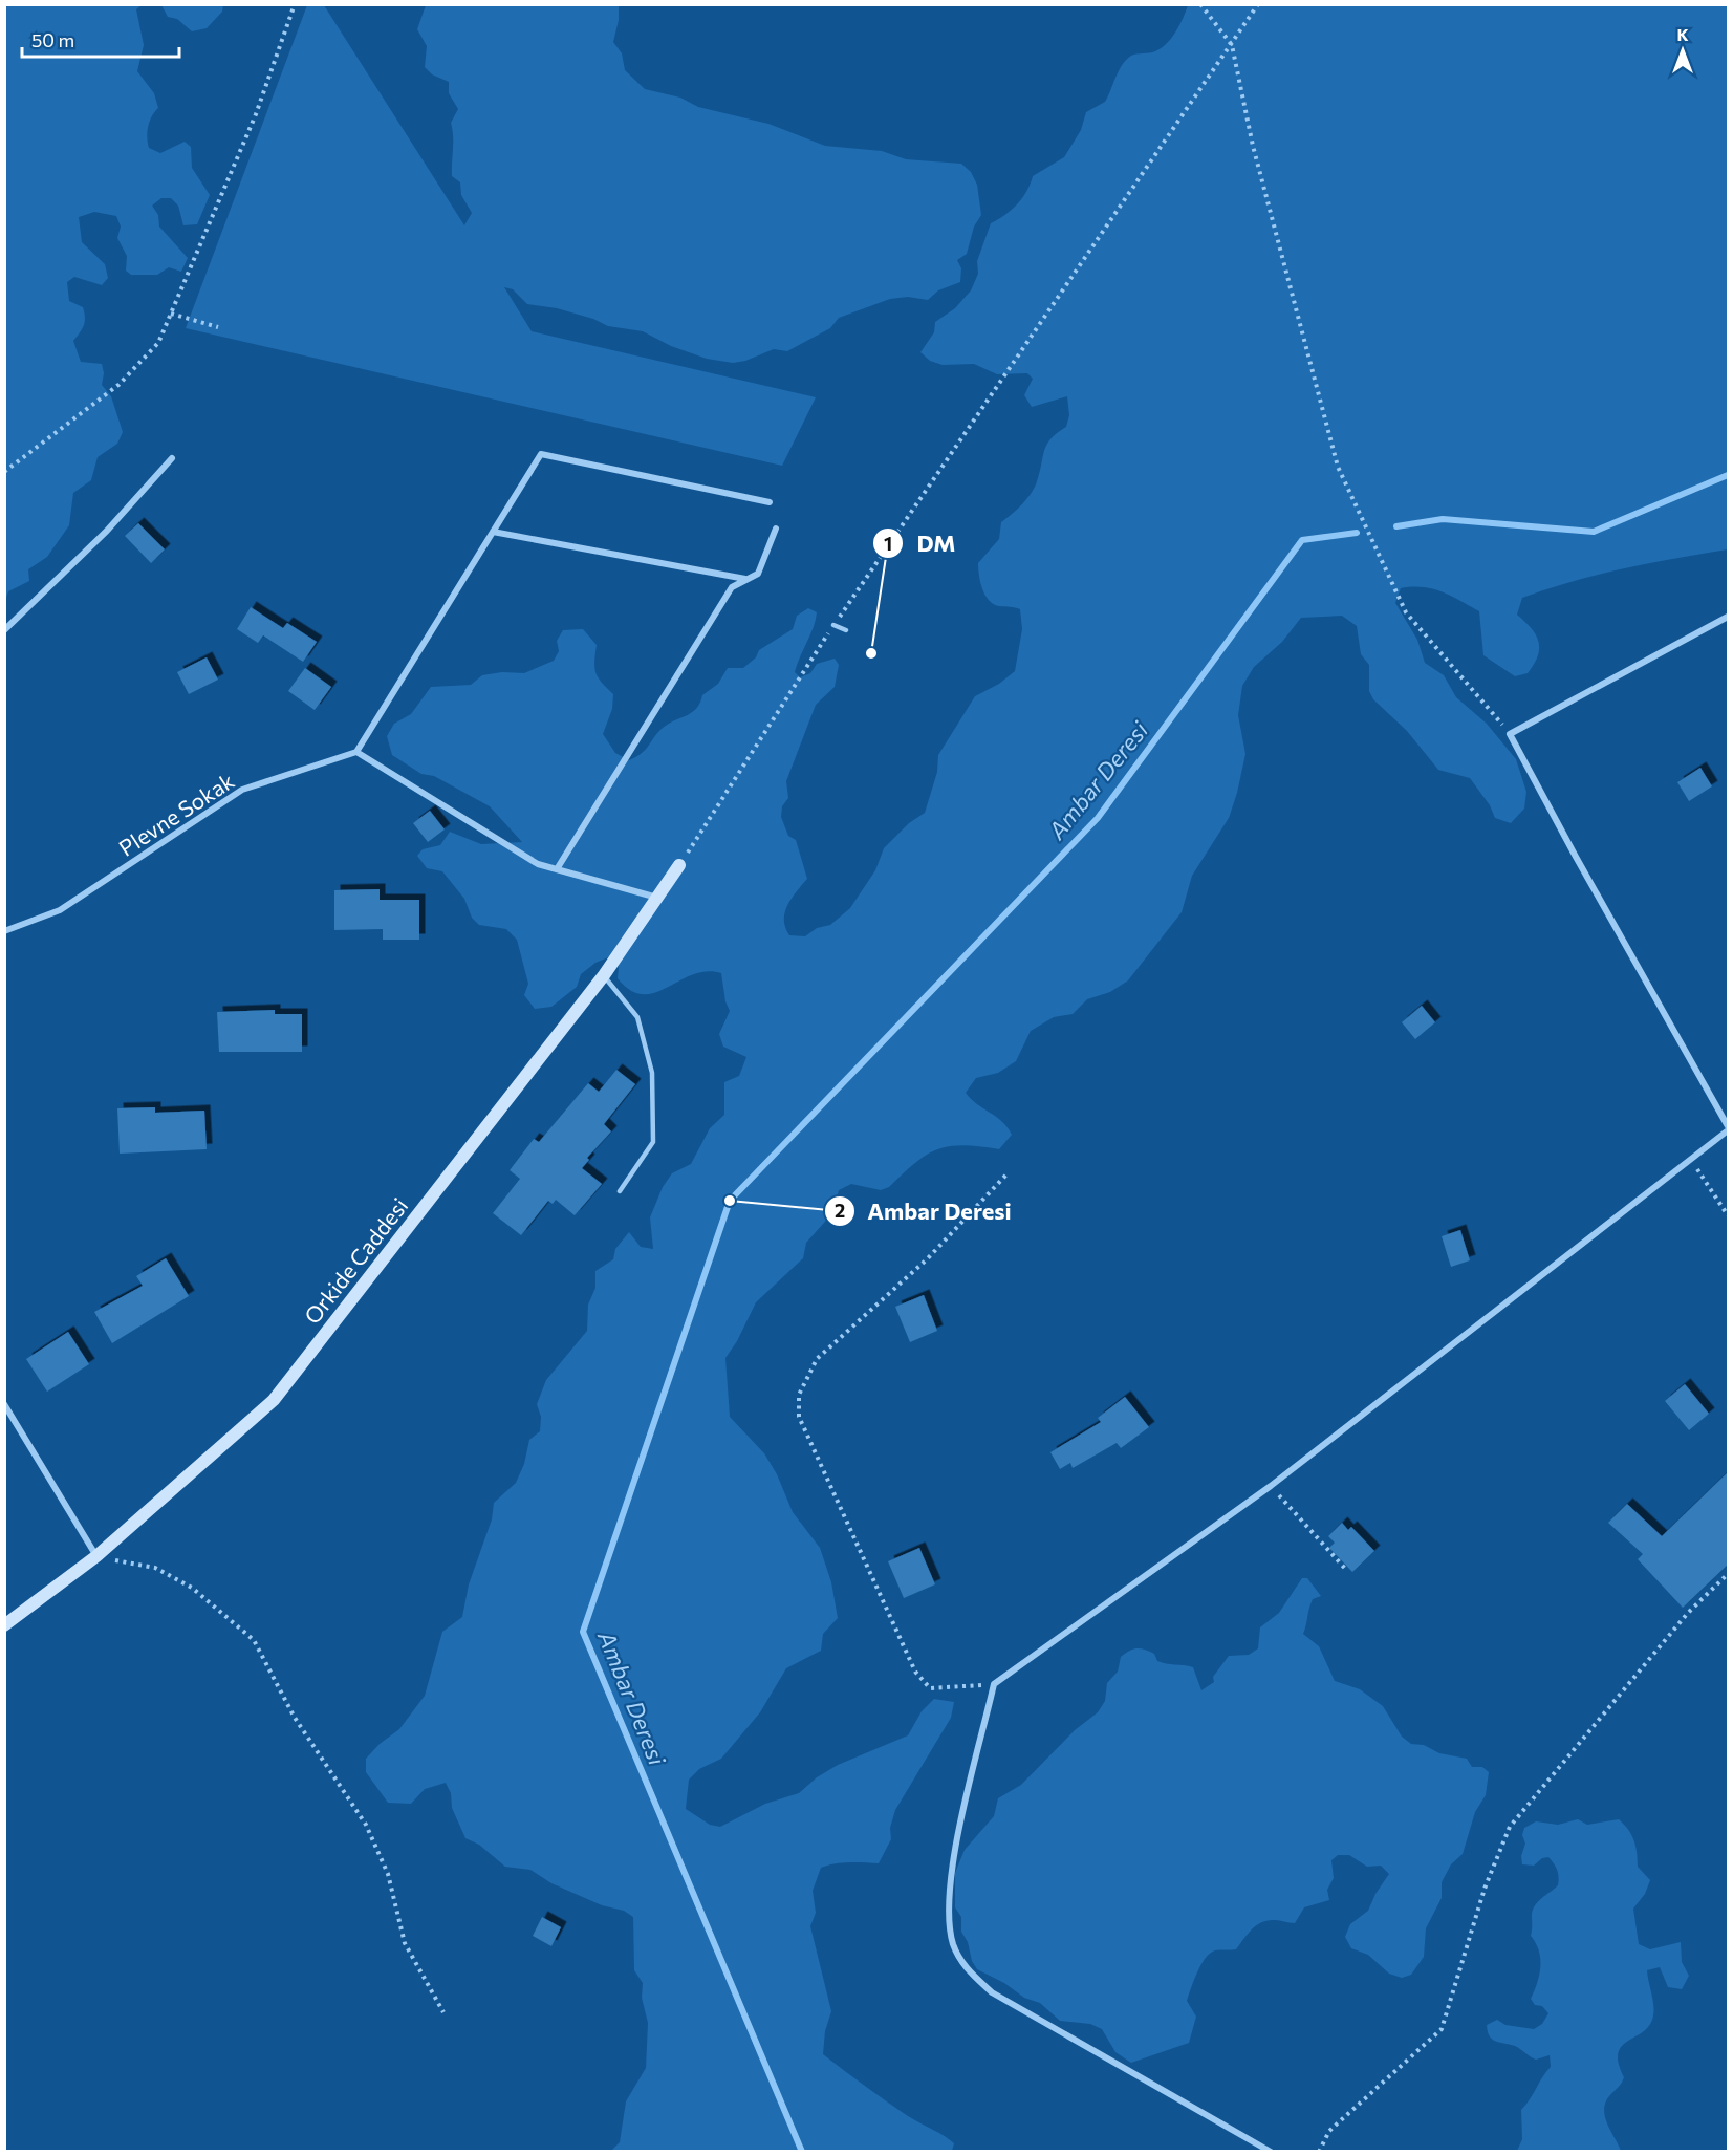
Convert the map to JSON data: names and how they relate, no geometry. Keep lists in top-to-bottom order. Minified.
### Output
{"streets":{"street":["Plevne Sokak","Orkide Caddesi"]},"water":["Ambar Deresi"],"places":["DM","Ambar Deresi"],"scale_bar":"50 m","north":"top"}
